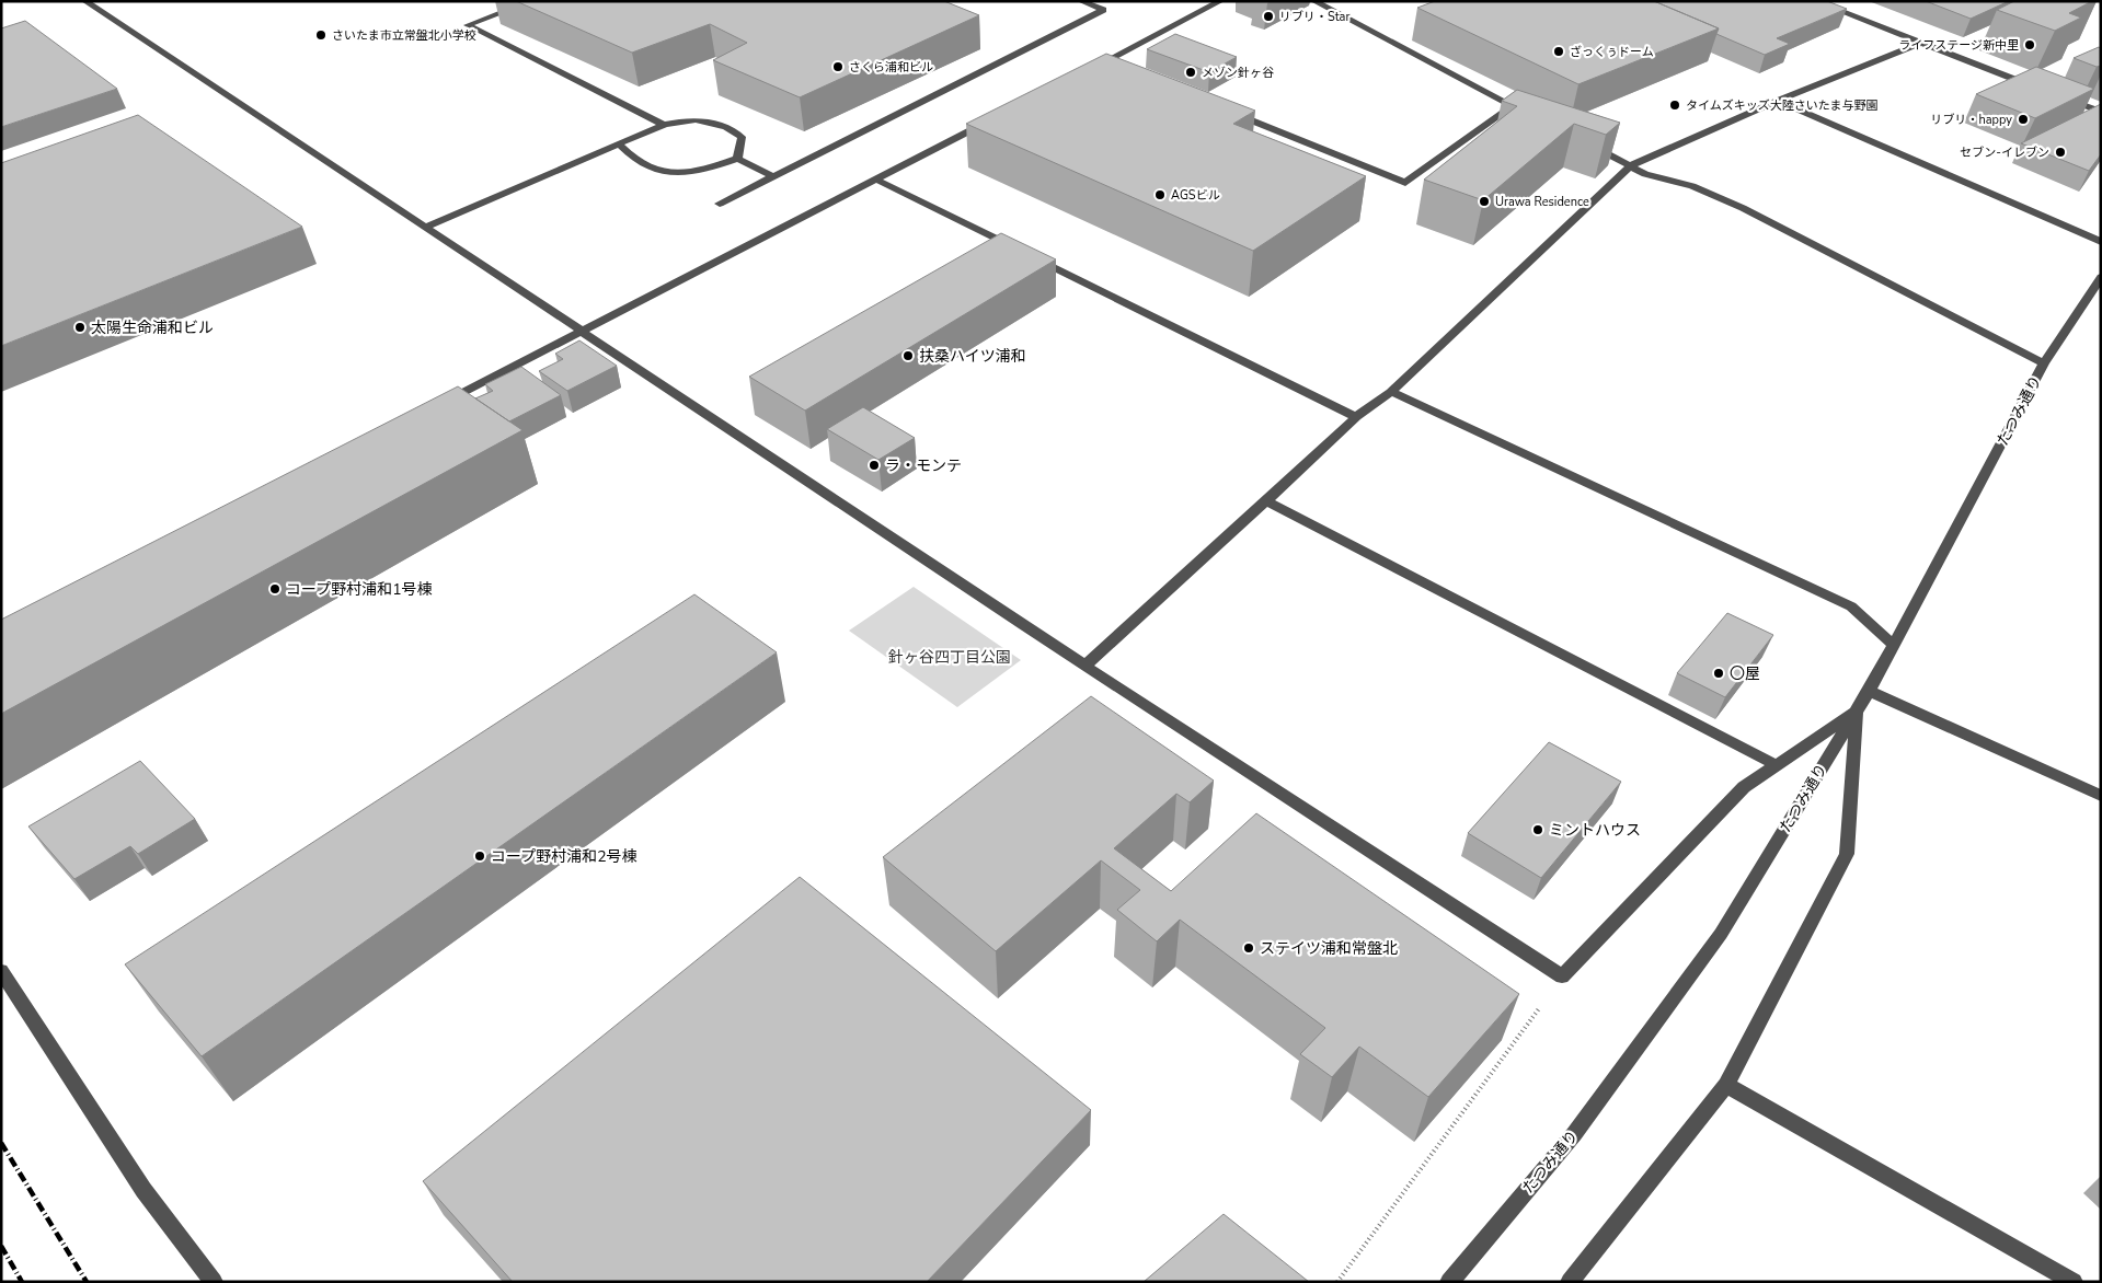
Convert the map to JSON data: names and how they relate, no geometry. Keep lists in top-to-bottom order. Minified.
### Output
{"streets":{"street":["たつみ通り"]},"parks":["針ヶ谷四丁目公園"],"places":["リブリ・Star","さいたま市立常盤北小学校","ライフステージ新中里","ざっくぅドーム","さくら浦和ビル","メゾン針ヶ谷","タイムズキッズ大陸さいたま与野園","リブリ・happy","セブン-イレブン","AGSビル","Urawa Residence","太陽生命浦和ビル","扶桑ハイツ浦和","ラ・モンテ","コープ野村浦和1号棟","〇屋","ミントハウス","コープ野村浦和2号棟","ステイツ浦和常盤北"]}
